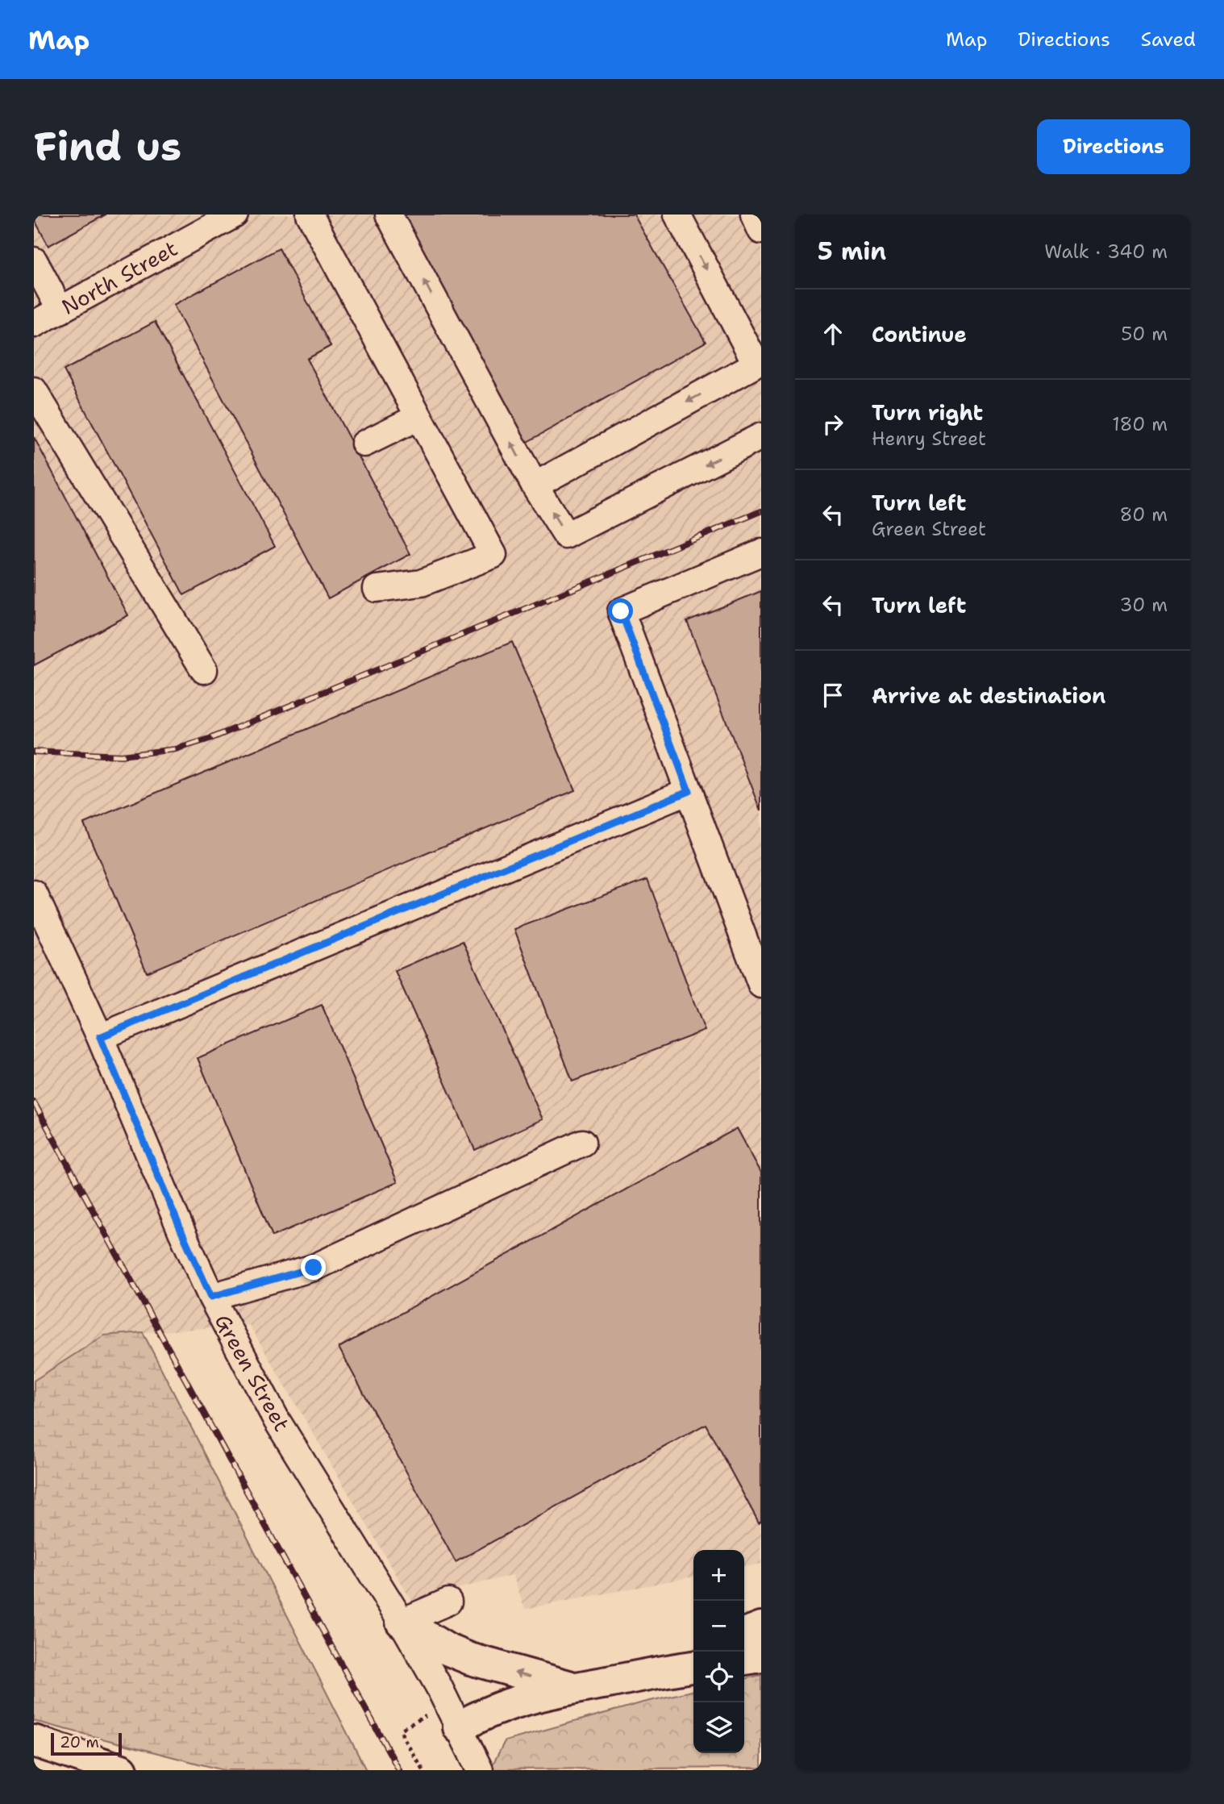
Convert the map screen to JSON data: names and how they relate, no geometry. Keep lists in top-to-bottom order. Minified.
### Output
{"streets":{"street":["North Street","Green Street"]},"scale_bar":"20 m","page":{"header":"Map","nav":["Map","Directions","Saved"],"buttons":"Directions","title":"Find us","heading":["5 min","Walk · 340 m"],"list":[["Continue","50 m"],["Turn right","Henry Street","180 m"],["Turn left","Green Street","80 m"],["Turn left","30 m"],"Arrive at destination"],"map_buttons":["+","−"],"scale":"20 m"}}
